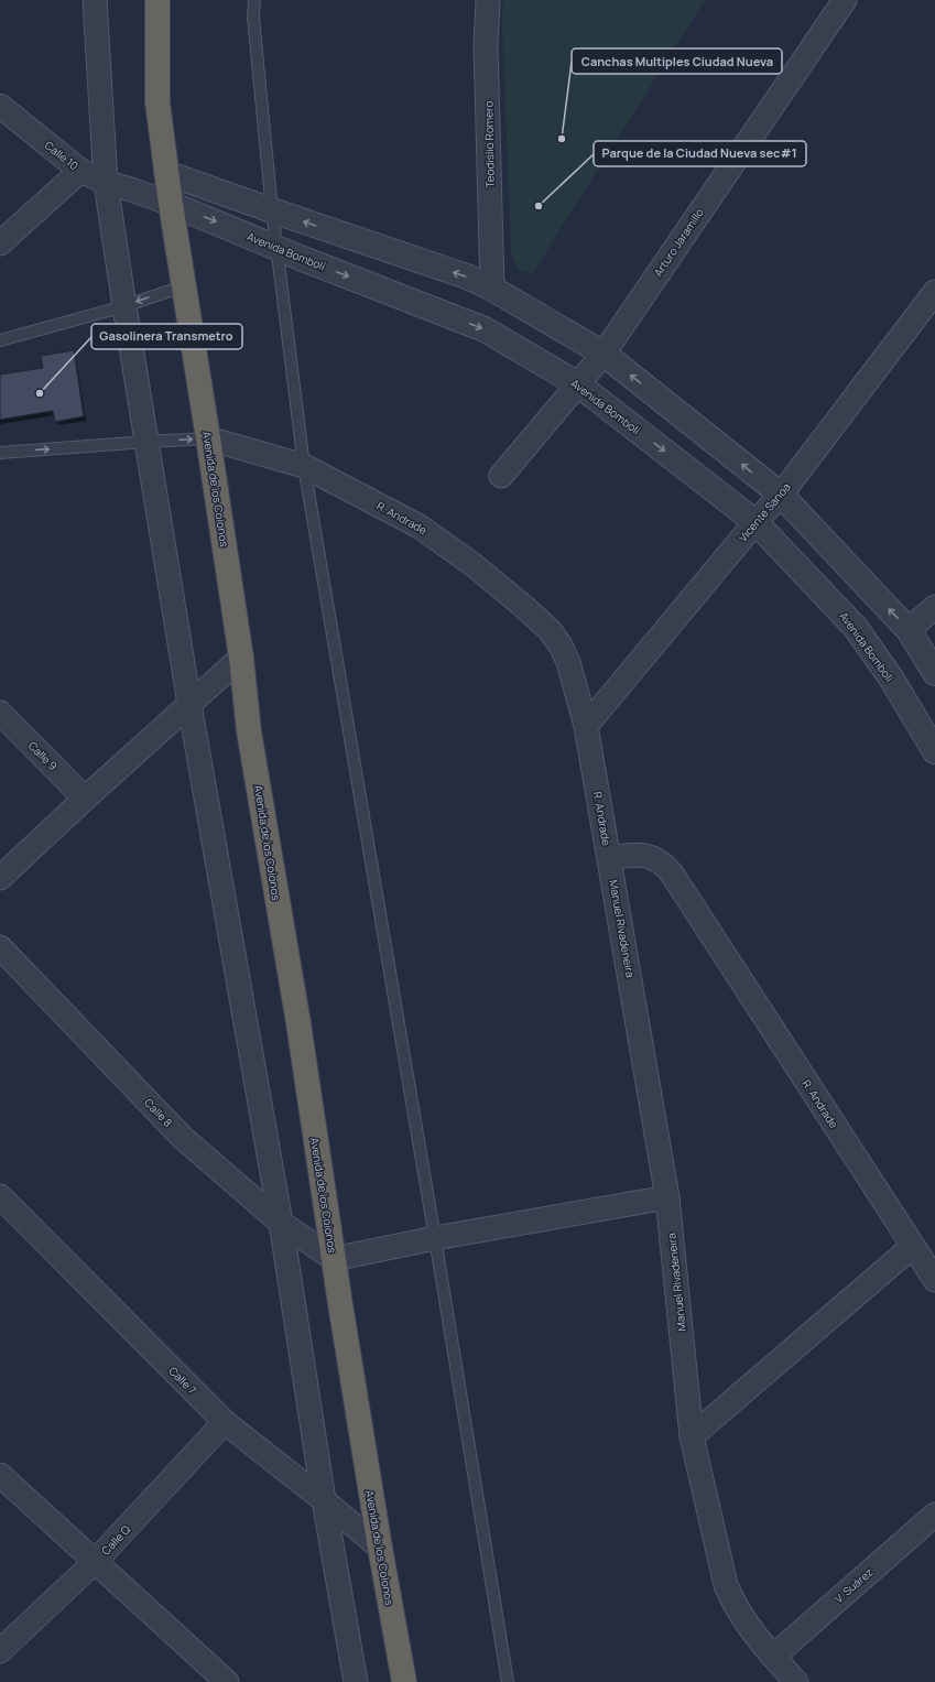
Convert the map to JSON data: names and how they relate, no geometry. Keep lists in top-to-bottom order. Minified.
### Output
{"streets":{"highway":["Avenida de los Colonos"],"street":["Teodislio Romero","Calle 10","Arturo Jaramillo","Avenida Bombolí","Vicente Sanoa","R. Andrade","Calle 9","Manuel Rivadeneira","Calle 8","Calle 7","Calle Q","V. Suárez"]},"crossings":[["Calle 10","Avenida Bombolí"],["Calle 10","Avenida de los Colonos"],["Arturo Jaramillo","Avenida Bombolí"],["Avenida Bombolí","Avenida de los Colonos"],["Avenida Bombolí","Vicente Sanoa"],["Avenida de los Colonos","R. Andrade"],["Avenida de los Colonos","Calle 8"],["Avenida de los Colonos","Calle 7"],["Vicente Sanoa","R. Andrade"],["R. Andrade","Manuel Rivadeneira"],["Manuel Rivadeneira","V. Suárez"],["Calle 7","Calle Q"]],"places":["Canchas Multiples Ciudad Nueva","Parque de la Ciudad Nueva sec#1","Gasolinera Transmetro"]}
